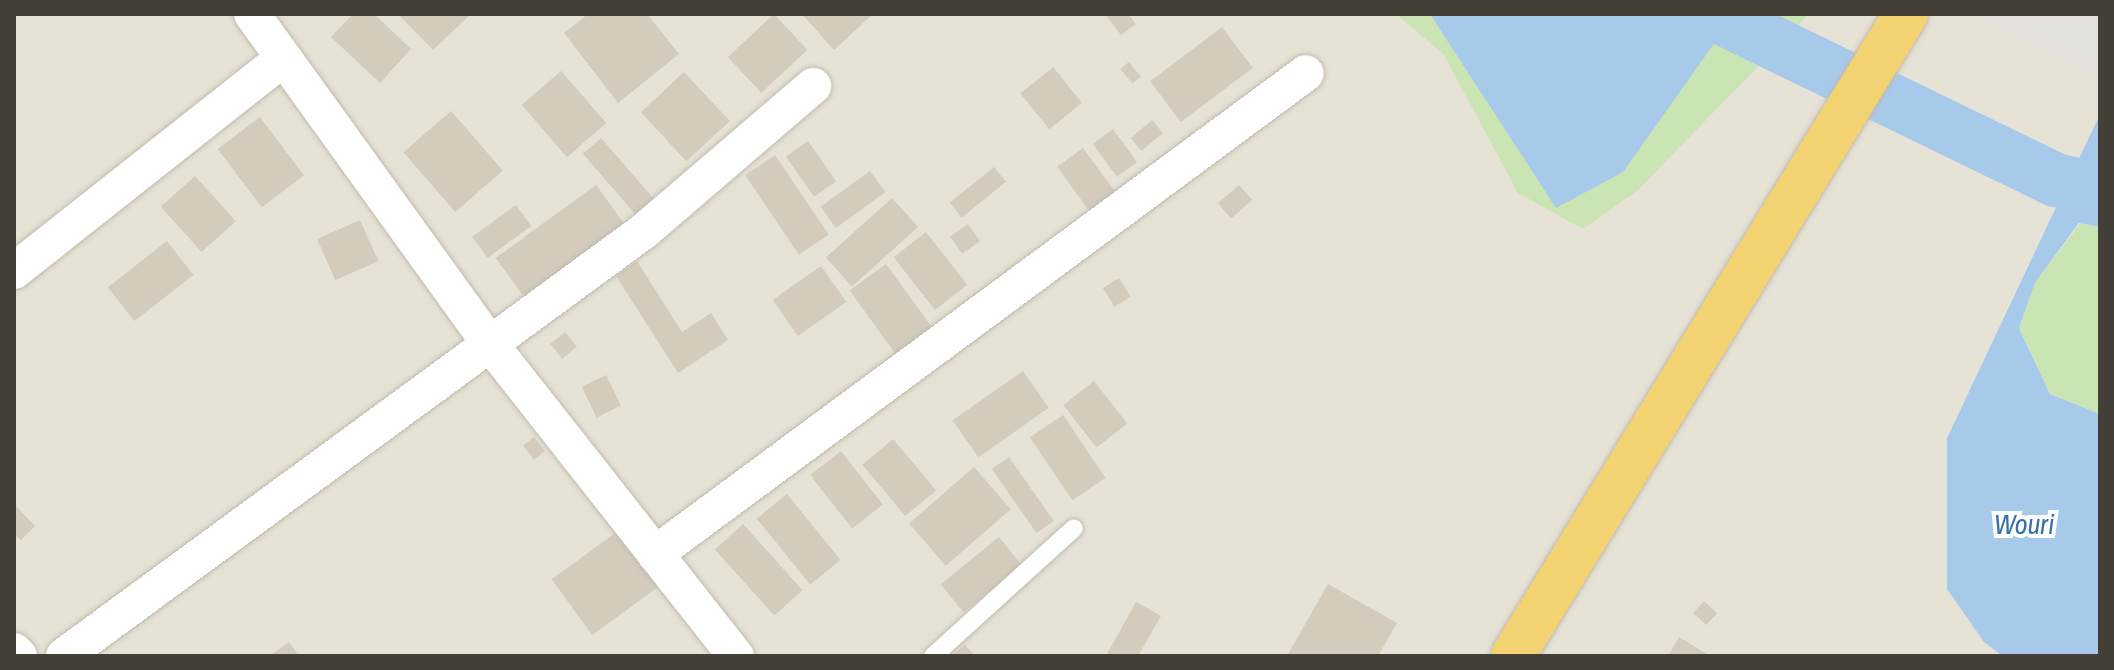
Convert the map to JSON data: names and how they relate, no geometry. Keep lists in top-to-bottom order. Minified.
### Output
{"water":["Wouri"]}
